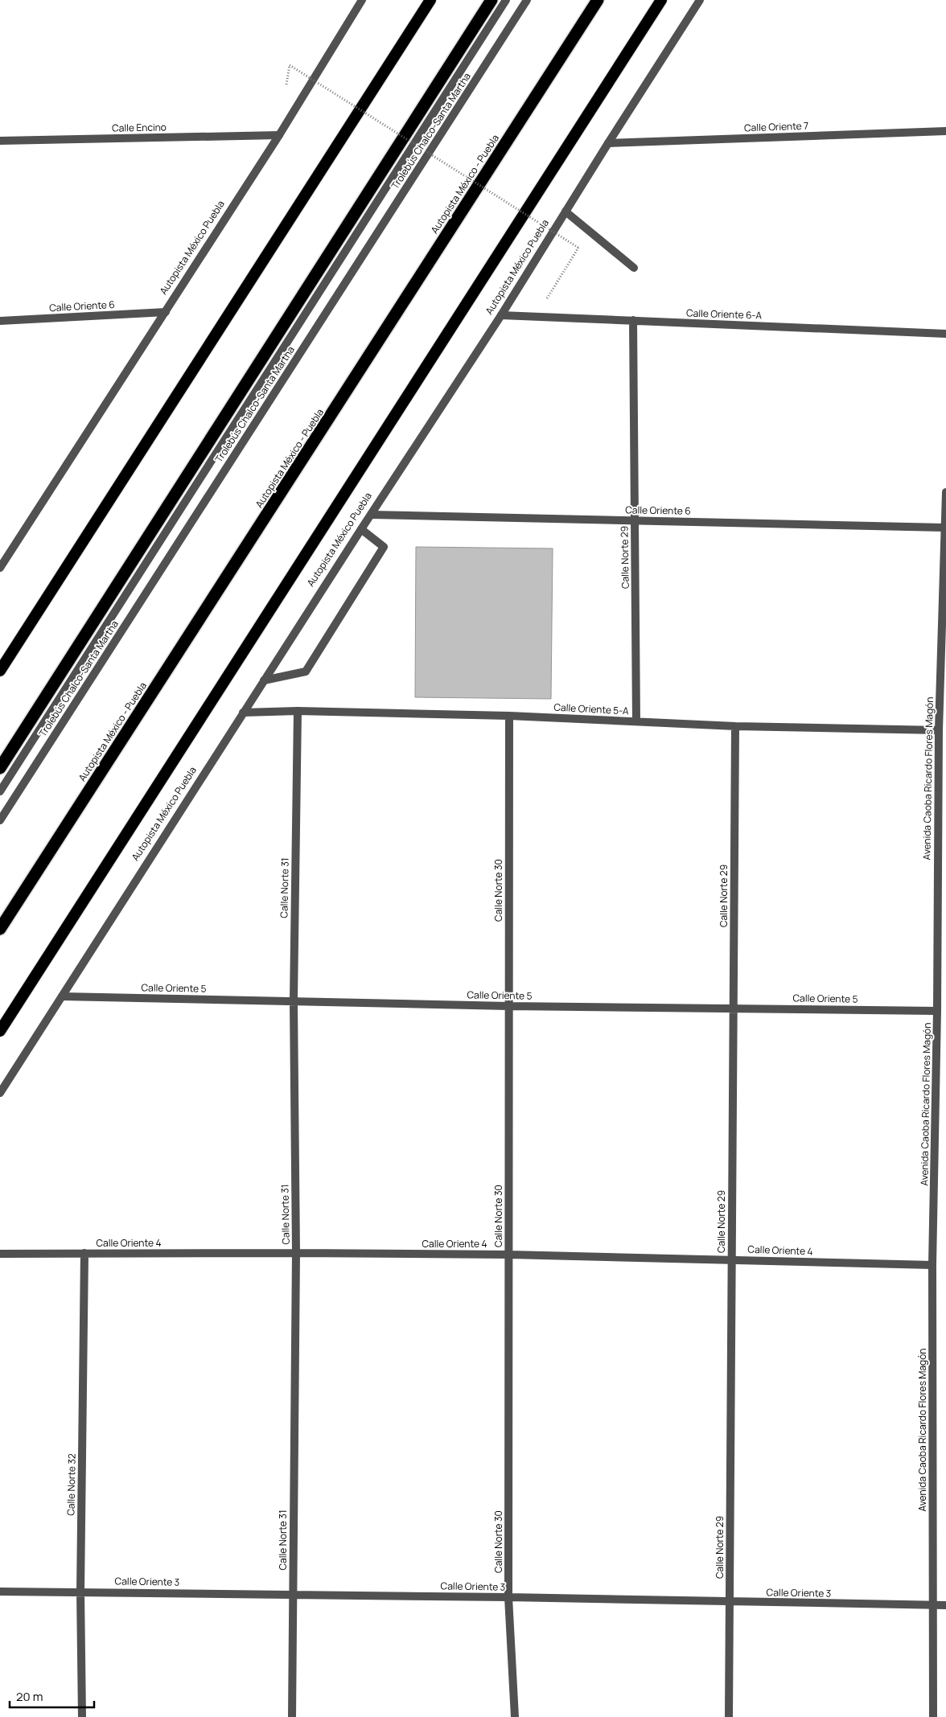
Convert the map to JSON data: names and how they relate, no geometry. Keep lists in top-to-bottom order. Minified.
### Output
{"streets":{"highway":["Autopista México - Puebla"],"street":["Calle Oriente 7","Calle Encino","Trolebús Chalco-Santa Martha","Autopista México Puebla","Calle Oriente 6","Calle Oriente 6-A","Calle Norte 29","Calle Oriente 5-A","Avenida Caoba Ricardo Flores Magón","Calle Norte 31","Calle Norte 30","Calle Oriente 5","Calle Oriente 4","Calle Norte 32","Calle Oriente 3"]},"crossings":[["Calle Oriente 7","Autopista México Puebla"],["Calle Encino","Autopista México Puebla"],["Autopista México Puebla","Calle Oriente 6"],["Autopista México Puebla","Calle Oriente 6-A"],["Autopista México Puebla","Calle Oriente 5-A"],["Autopista México Puebla","Calle Oriente 5"],["Calle Oriente 6","Calle Norte 29"],["Calle Oriente 6","Avenida Caoba Ricardo Flores Magón"],["Calle Oriente 6-A","Calle Norte 29"],["Calle Norte 29","Calle Oriente 5-A"],["Calle Norte 29","Calle Oriente 5"],["Calle Norte 29","Calle Oriente 4"],["Calle Norte 29","Calle Oriente 3"],["Calle Oriente 5-A","Avenida Caoba Ricardo Flores Magón"],["Calle Oriente 5-A","Calle Norte 31"],["Calle Oriente 5-A","Calle Norte 30"],["Avenida Caoba Ricardo Flores Magón","Calle Oriente 5"],["Avenida Caoba Ricardo Flores Magón","Calle Oriente 4"],["Avenida Caoba Ricardo Flores Magón","Calle Oriente 3"],["Calle Norte 31","Calle Oriente 5"],["Calle Norte 31","Calle Oriente 4"],["Calle Norte 31","Calle Oriente 3"],["Calle Norte 30","Calle Oriente 5"],["Calle Norte 30","Calle Oriente 4"],["Calle Norte 30","Calle Oriente 3"],["Calle Oriente 4","Calle Norte 32"],["Calle Norte 32","Calle Oriente 3"]],"scale_bar":"20 m"}
